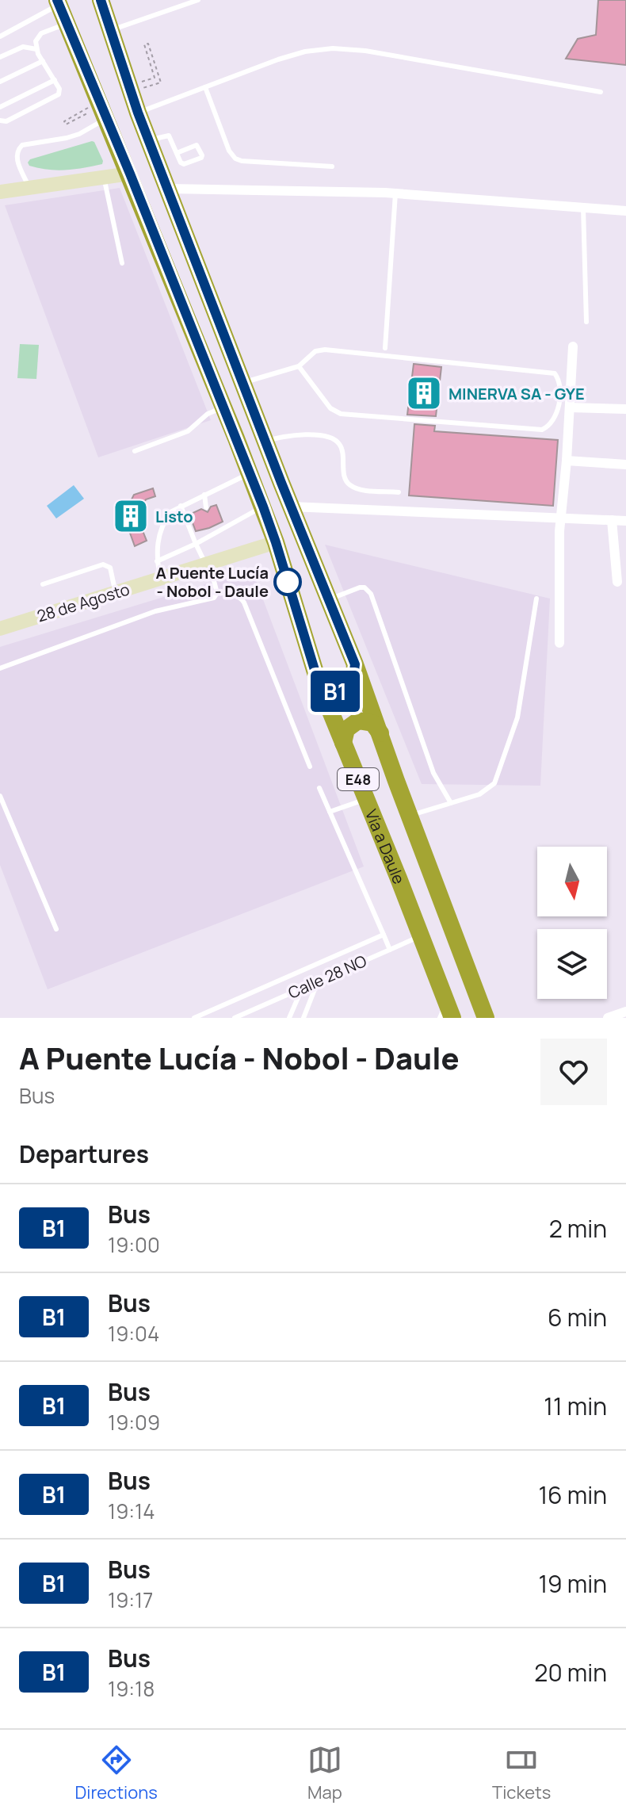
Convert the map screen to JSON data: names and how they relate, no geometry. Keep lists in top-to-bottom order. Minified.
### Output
{"streets":{"highway":["E48","Vía a Daule"],"street":["28 de Agosto"],"lane":["Calle 28 NO"]},"crossings":[["28 de Agosto","Vía a Daule"],["Vía a Daule","Calle 28 NO"]],"places":{"building":["MINERVA SA - GYE","Listo"],"other":["A Puente Lucía - Nobol - Daule"]},"lines":["bus line B1"],"north":"bottom","page":{"on_map":"B1","heading":[["A Puente Lucía - Nobol - Daule","Bus"],"Departures"],"list":[{"mark":"B1","name":"Bus","note":"19:00","value":"2 min"},{"mark":"B1","name":"Bus","note":"19:04","value":"6 min"},{"mark":"B1","name":"Bus","note":"19:09","value":"11 min"},{"mark":"B1","name":"Bus","note":"19:14","value":"16 min"},{"mark":"B1","name":"Bus","note":"19:17","value":"19 min"},{"mark":"B1","name":"Bus","note":"19:18","value":"20 min"}],"tabs":["Directions","Map","Tickets"]}}
